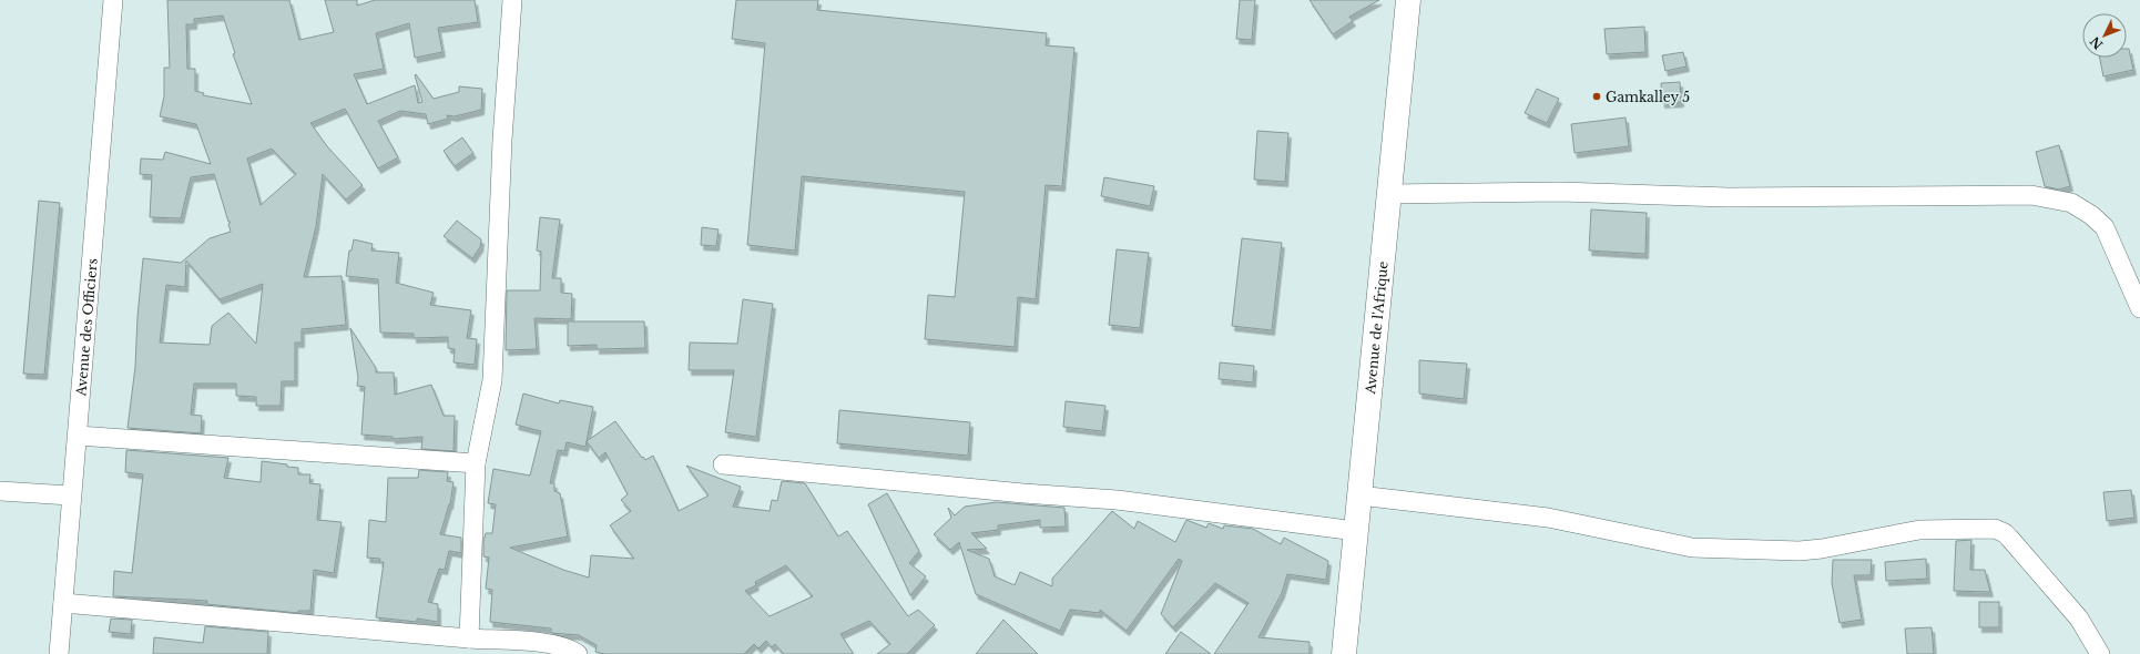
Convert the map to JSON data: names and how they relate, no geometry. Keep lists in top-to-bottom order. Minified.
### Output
{"streets":{"main road":["Avenue de l'Afrique"],"street":["Avenue des Officiers"]},"places":["Gamkalley 5"],"north":"bottom left"}
